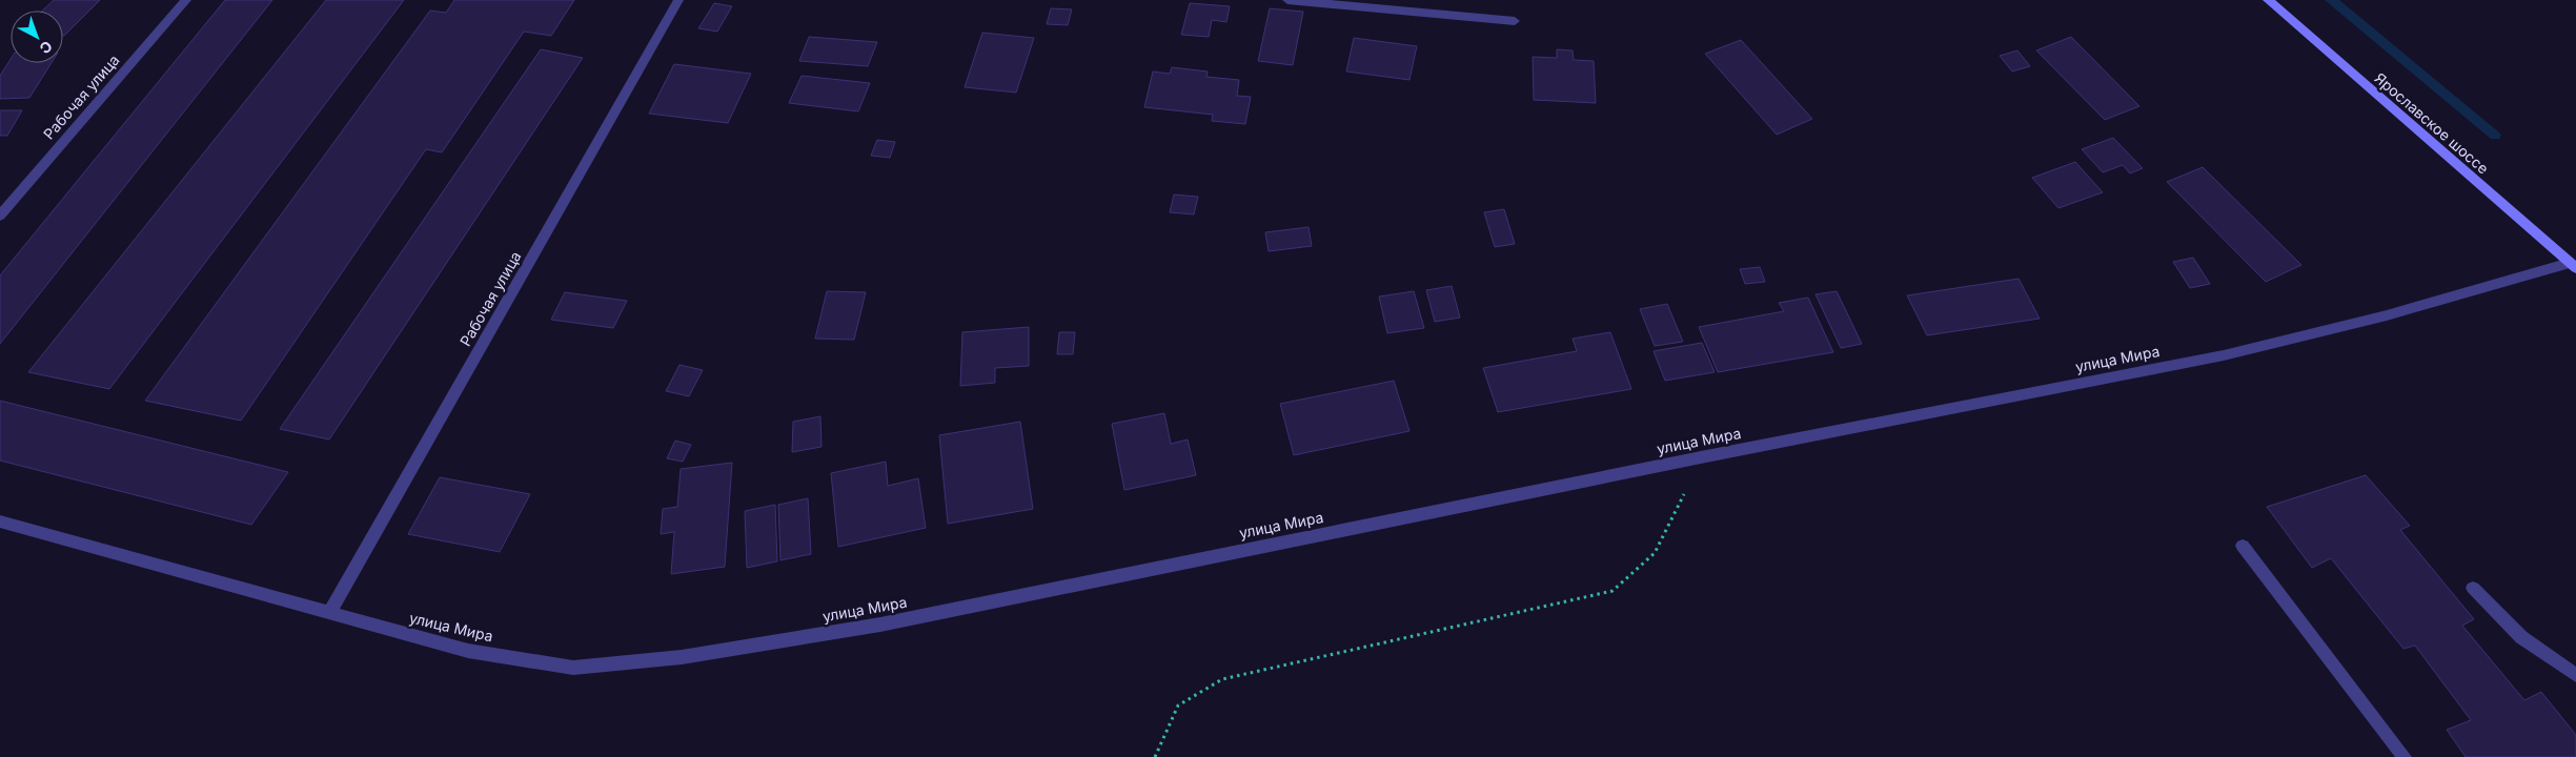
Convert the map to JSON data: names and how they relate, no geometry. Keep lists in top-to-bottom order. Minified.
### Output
{"streets":{"main road":["Ярославское шоссе"],"street":["Рабочая улица","улица Мира"]},"crossings":[["Рабочая улица","улица Мира"],["Ярославское шоссе","улица Мира"]],"north":"bottom right"}
